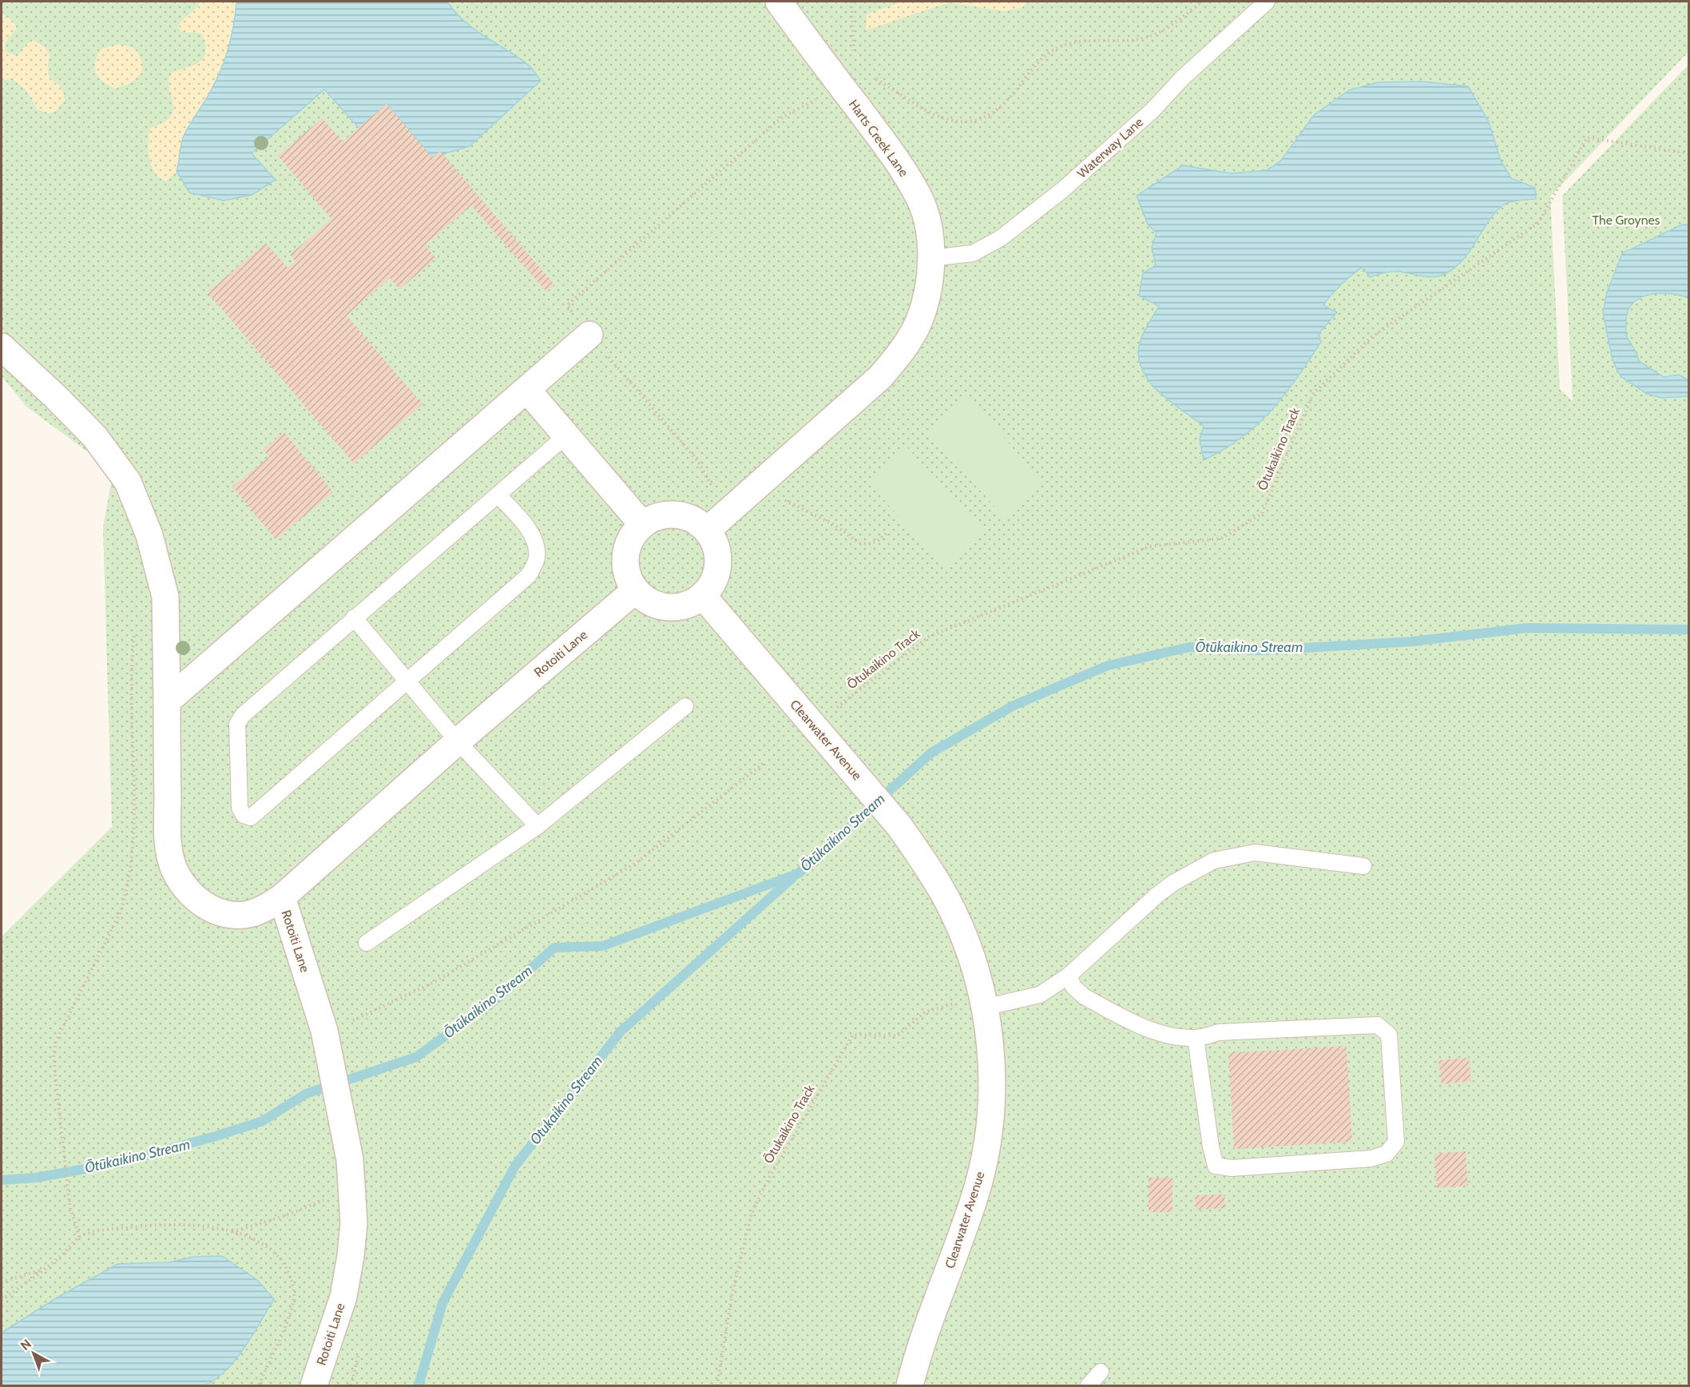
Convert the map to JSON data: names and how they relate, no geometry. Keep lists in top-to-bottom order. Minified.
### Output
{"streets":{"street":["Harts Creek Lane","Rotoiti Lane","Clearwater Avenue"],"lane":["Waterway Lane"],"path":["Ōtukaikino Track"]},"crossings":[["Harts Creek Lane","Waterway Lane"],["Ōtukaikino Track","Clearwater Avenue"],["Rotoiti Lane","Clearwater Avenue"]],"water":["Ōtūkaikino Stream","Otukaikino Stream"],"parks":["The Groynes"],"north":"top left"}
